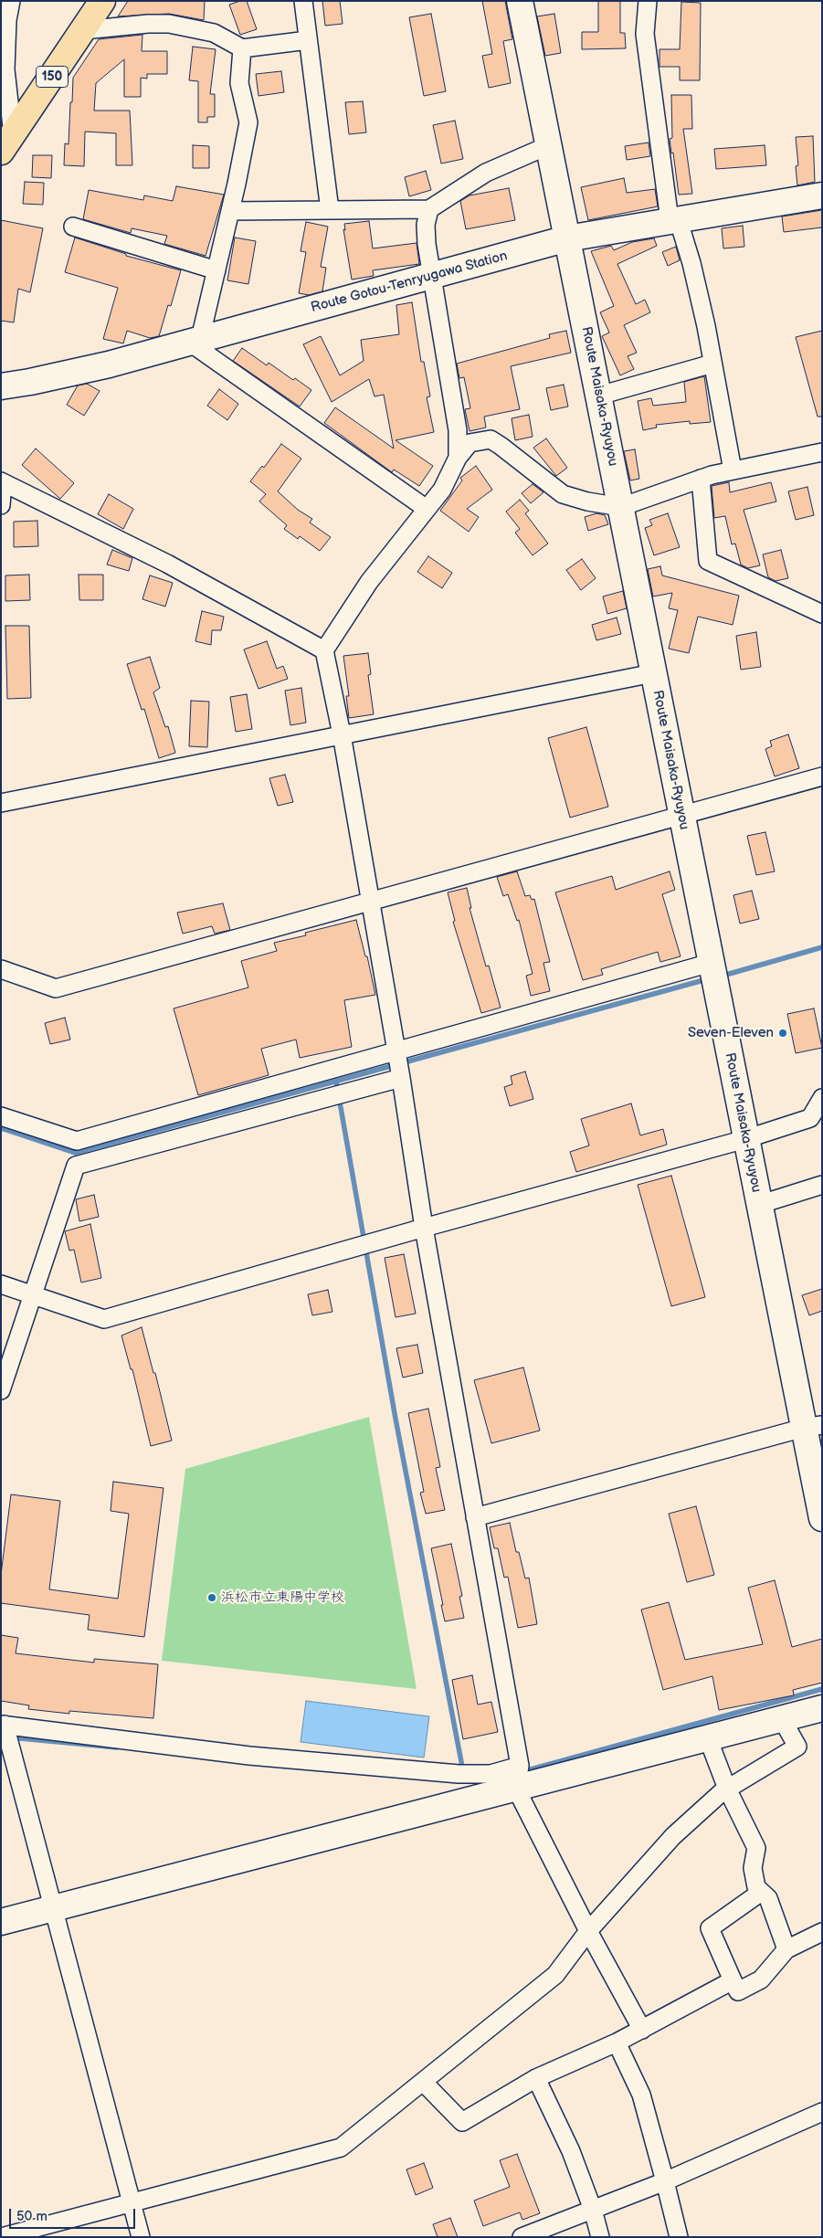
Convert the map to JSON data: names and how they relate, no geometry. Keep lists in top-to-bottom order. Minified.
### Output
{"streets":{"highway":["150"],"main road":["Route Gotou-Tenryugawa Station","Route Maisaka-Ryuyou"]},"crossings":[["Route Gotou-Tenryugawa Station","Route Maisaka-Ryuyou"]],"places":["Seven-Eleven","浜松市立東陽中学校"],"scale_bar":"50 m"}
